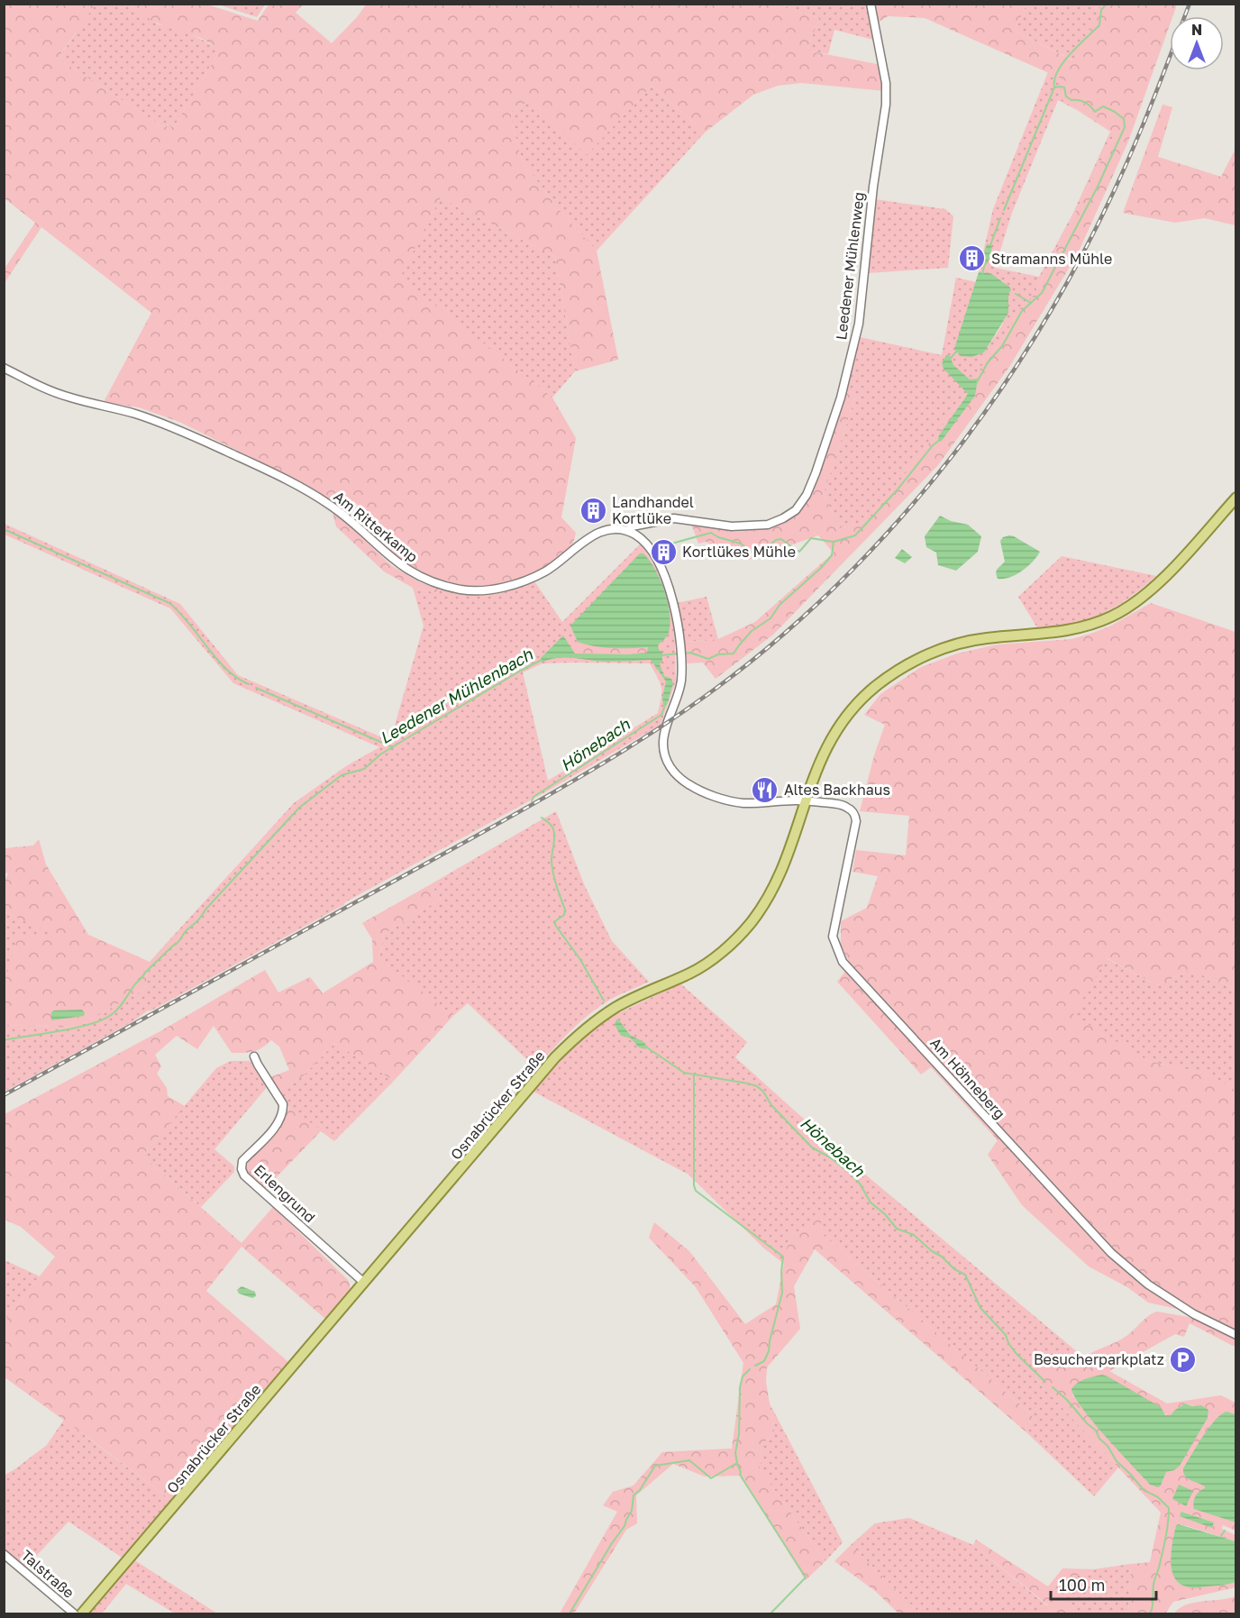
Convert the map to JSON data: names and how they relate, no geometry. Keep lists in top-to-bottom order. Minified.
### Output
{"streets":{"main road":["Osnabrücker Straße"],"street":["Leedener Mühlenweg","Am Ritterkamp","Am Höhneberg","Erlengrund","Talstraße"]},"crossings":[["Leedener Mühlenweg","Am Ritterkamp"],["Am Höhneberg","Osnabrücker Straße"],["Osnabrücker Straße","Erlengrund"]],"water":["Leedener Mühlenbach","Hönebach"],"places":{"building":["Stramanns Mühle","Landhandel Kortlüke","Kortlükes Mühle"],"restaurant":["Altes Backhaus"],"parking":["Besucherparkplatz"]},"scale_bar":"100 m","north":"top"}
